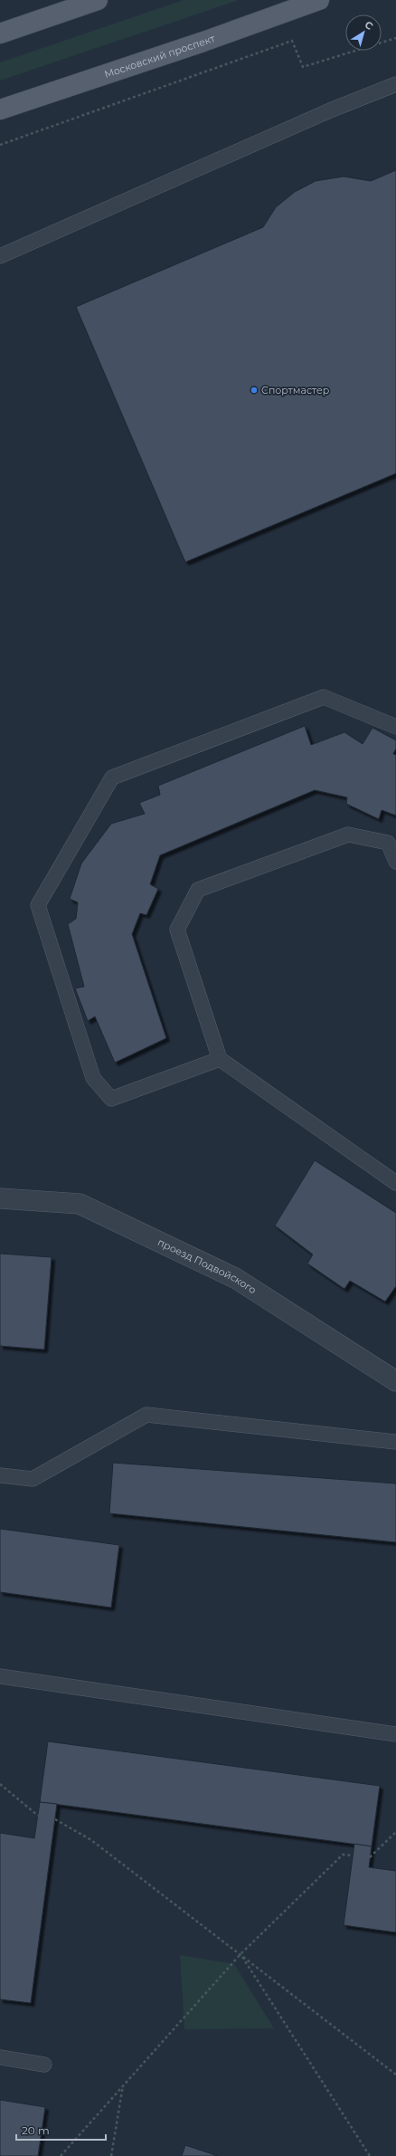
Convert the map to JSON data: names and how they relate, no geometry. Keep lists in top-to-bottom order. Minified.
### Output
{"streets":{"main road":["Московский проспект"],"street":["проезд Подвойского"]},"places":["Спортмастер"],"scale_bar":"20 m","north":"top right"}
